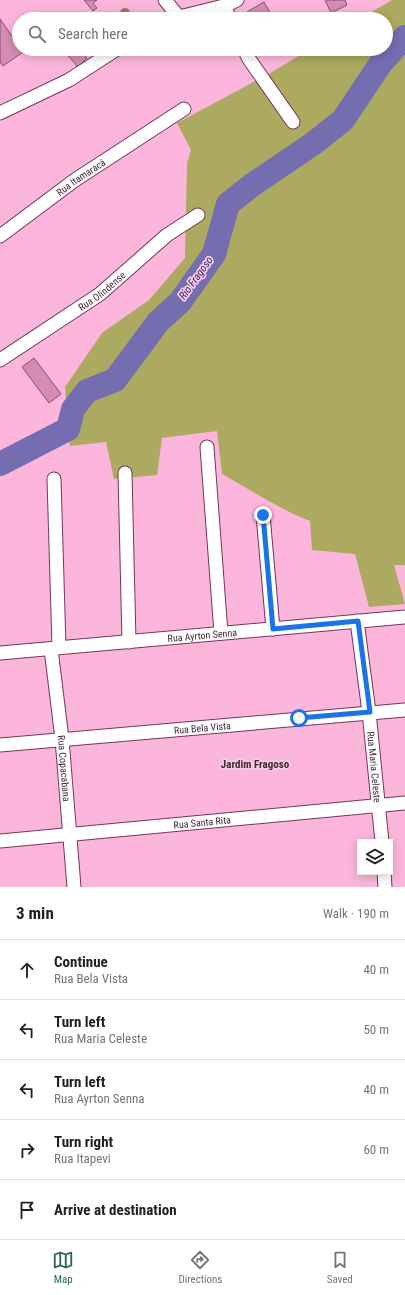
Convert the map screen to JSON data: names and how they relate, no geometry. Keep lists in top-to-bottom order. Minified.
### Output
{"streets":{"street":["Rua Itamaracá","Rua Olindense","Rua Ayrton Senna","Rua Bela Vista","Rua Maria Celeste","Rua Copacabana","Rua Santa Rita"]},"crossings":[["Rua Ayrton Senna","Rua Maria Celeste"],["Rua Ayrton Senna","Rua Copacabana"],["Rua Bela Vista","Rua Maria Celeste"],["Rua Bela Vista","Rua Copacabana"],["Rua Maria Celeste","Rua Santa Rita"],["Rua Copacabana","Rua Santa Rita"]],"districts":["Jardim Fragoso"],"water":["Rio Fragoso"],"page":{"search":"Search here","heading":["3 min","Walk · 190 m"],"list":[["Continue","Rua Bela Vista","40 m"],["Turn left","Rua Maria Celeste","50 m"],["Turn left","Rua Ayrton Senna","40 m"],["Turn right","Rua Itapevi","60 m"],"Arrive at destination"],"nav":["Map","Directions","Saved"]}}
